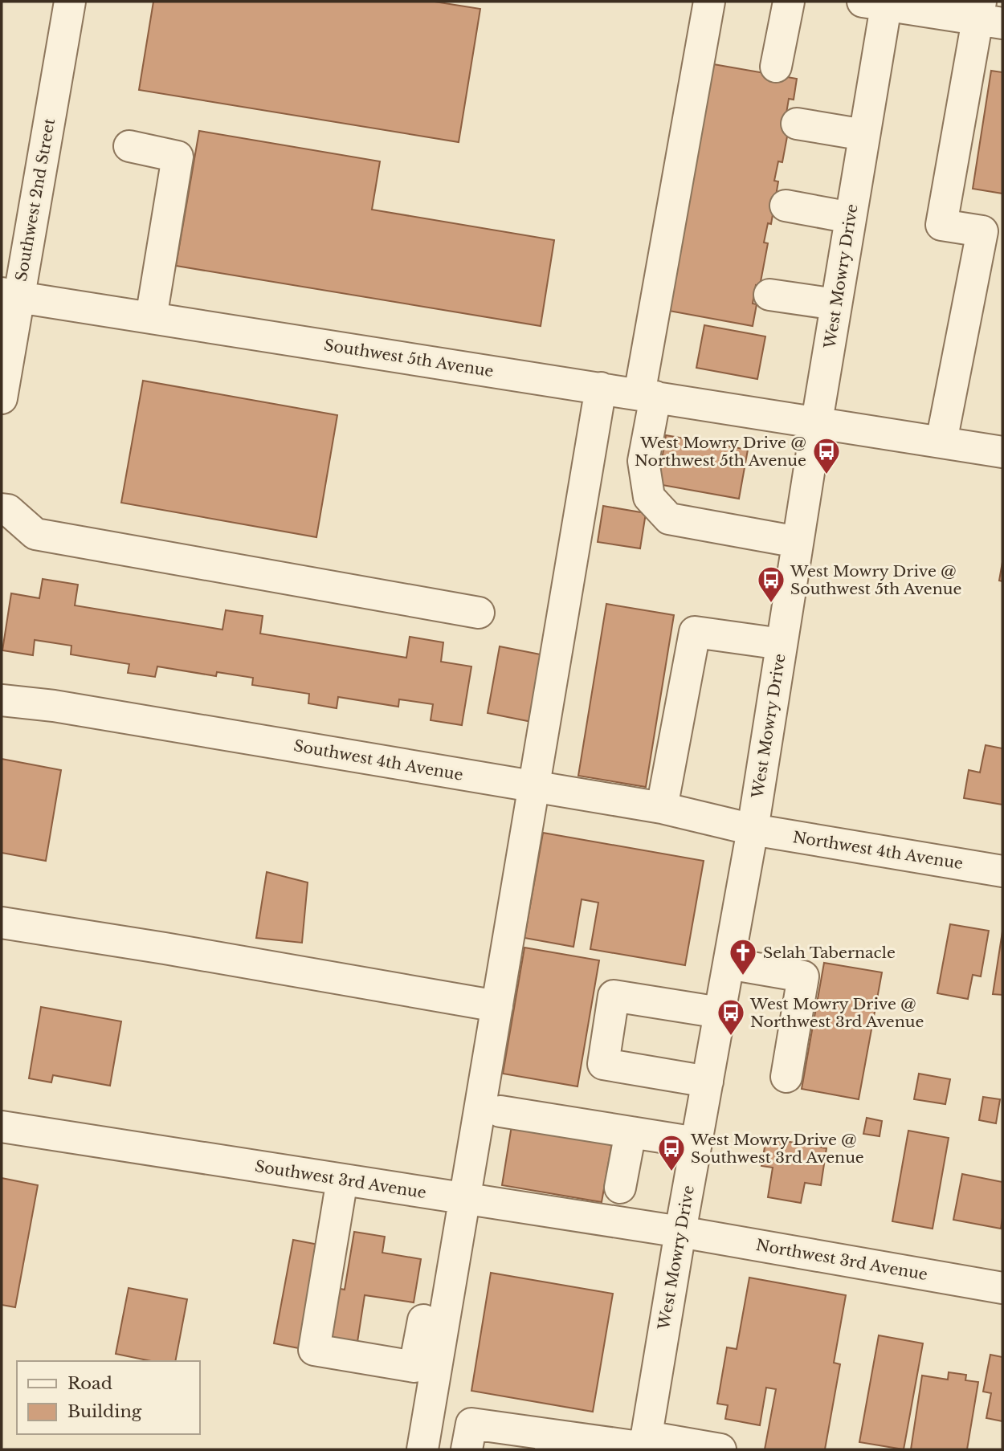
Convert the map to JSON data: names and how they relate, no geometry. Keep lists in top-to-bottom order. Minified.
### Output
{"streets":{"street":["Southwest 2nd Street","West Mowry Drive","Southwest 5th Avenue","Southwest 4th Avenue","Northwest 4th Avenue","Southwest 3rd Avenue","Northwest 3rd Avenue"]},"crossings":[["Southwest 2nd Street","Southwest 5th Avenue"],["West Mowry Drive","Southwest 5th Avenue"],["West Mowry Drive","Southwest 4th Avenue"],["West Mowry Drive","Northwest 4th Avenue"],["West Mowry Drive","Southwest 3rd Avenue"],["West Mowry Drive","Northwest 3rd Avenue"],["Southwest 4th Avenue","Northwest 4th Avenue"],["Southwest 3rd Avenue","Northwest 3rd Avenue"]],"places":{"bus stop":["West Mowry Drive @ Northwest 5th Avenue","West Mowry Drive @ Southwest 5th Avenue","West Mowry Drive @ Northwest 3rd Avenue","West Mowry Drive @ Southwest 3rd Avenue"],"church":["Selah Tabernacle"]},"legend":["Road","Building"]}
